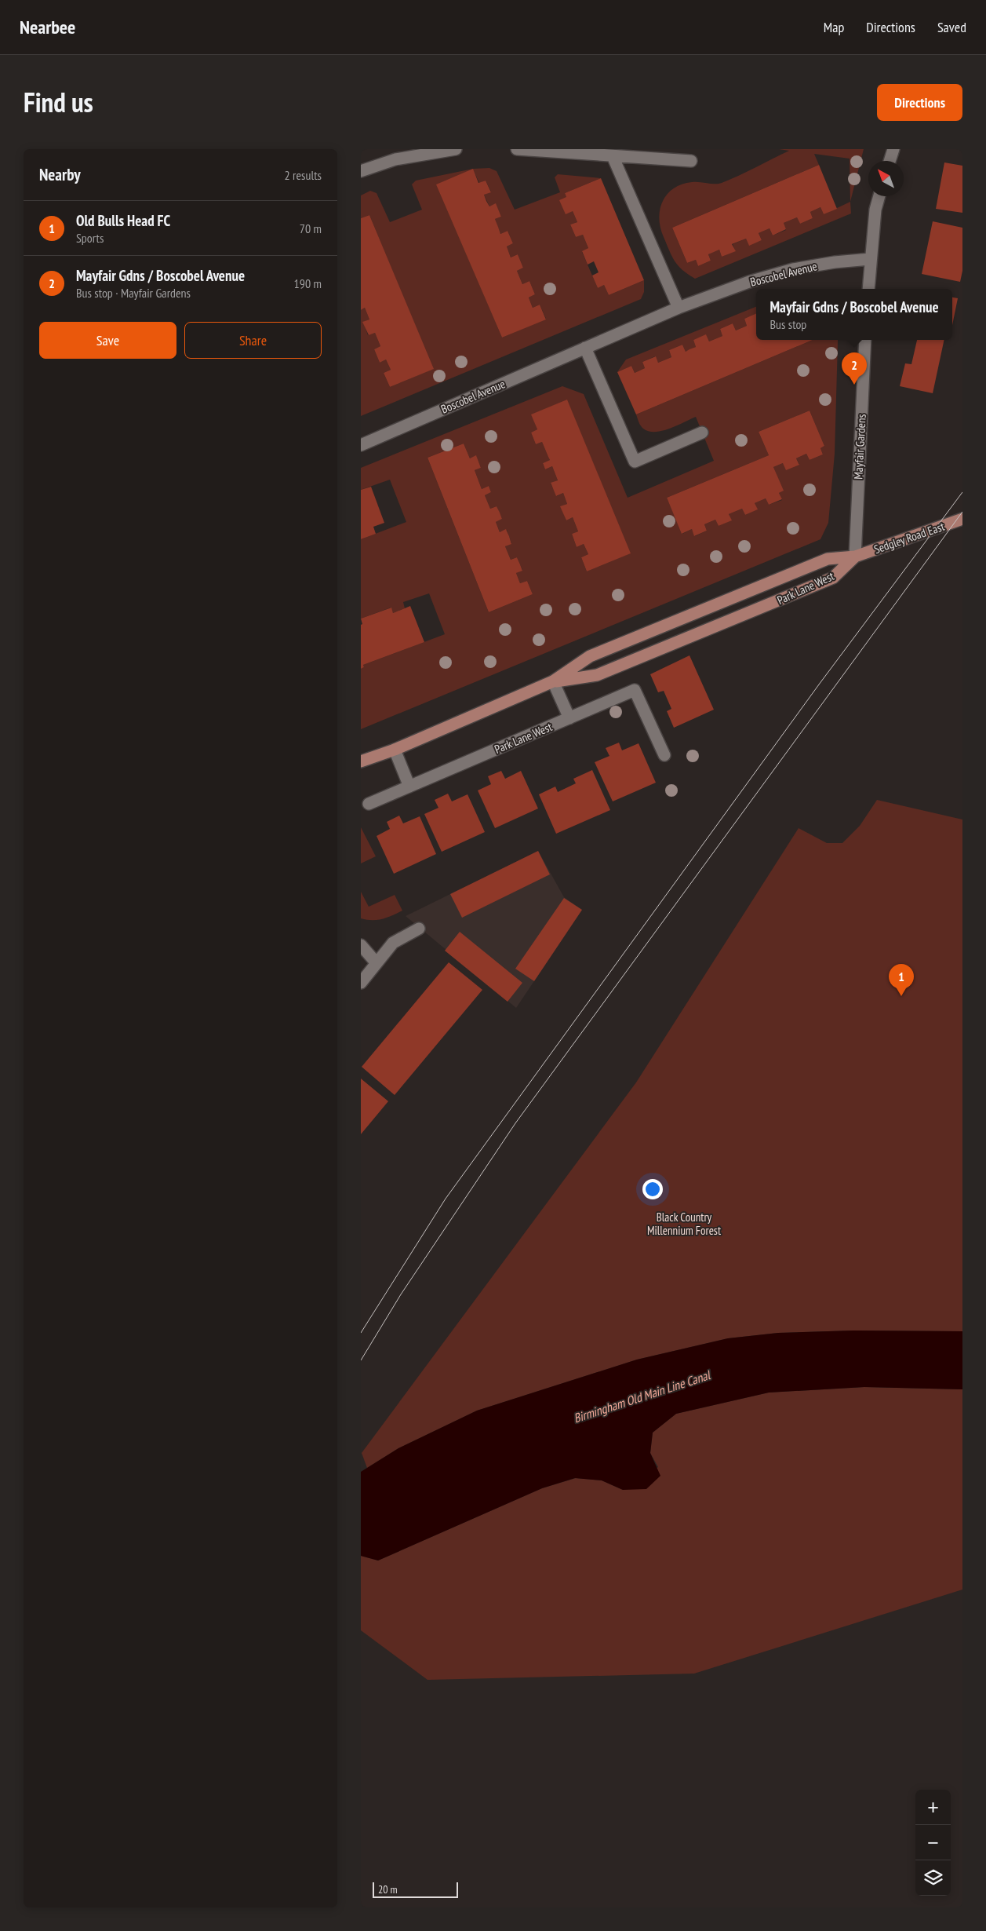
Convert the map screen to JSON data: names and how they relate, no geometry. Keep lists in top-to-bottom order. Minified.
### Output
{"streets":{"main road":["Sedgley Road East","Park Lane West"],"street":["Boscobel Avenue","Mayfair Gardens"]},"crossings":[["Mayfair Gardens","Sedgley Road East"],["Mayfair Gardens","Park Lane West"],["Sedgley Road East","Park Lane West"]],"water":["Birmingham Old Main Line Canal"],"parks":["Black Country Millennium Forest"],"scale_bar":"20 m","north":"top left","page":{"header":"Nearbee","nav":["Map","Directions","Saved"],"title":"Find us","buttons":["Directions",["Save","Share"]],"heading":["Nearby","2 results"],"list":[{"mark":"1","name":"Old Bulls Head FC","note":"Sports","value":"70 m"},{"mark":"2","name":"Mayfair Gdns / Boscobel Avenue","note":"Bus stop · Mayfair Gardens","value":"190 m"}],"popup":["Mayfair Gdns / Boscobel Avenue","Bus stop"],"pins":["2","1"],"map_buttons":["+","−"],"scale":"20 m"}}
